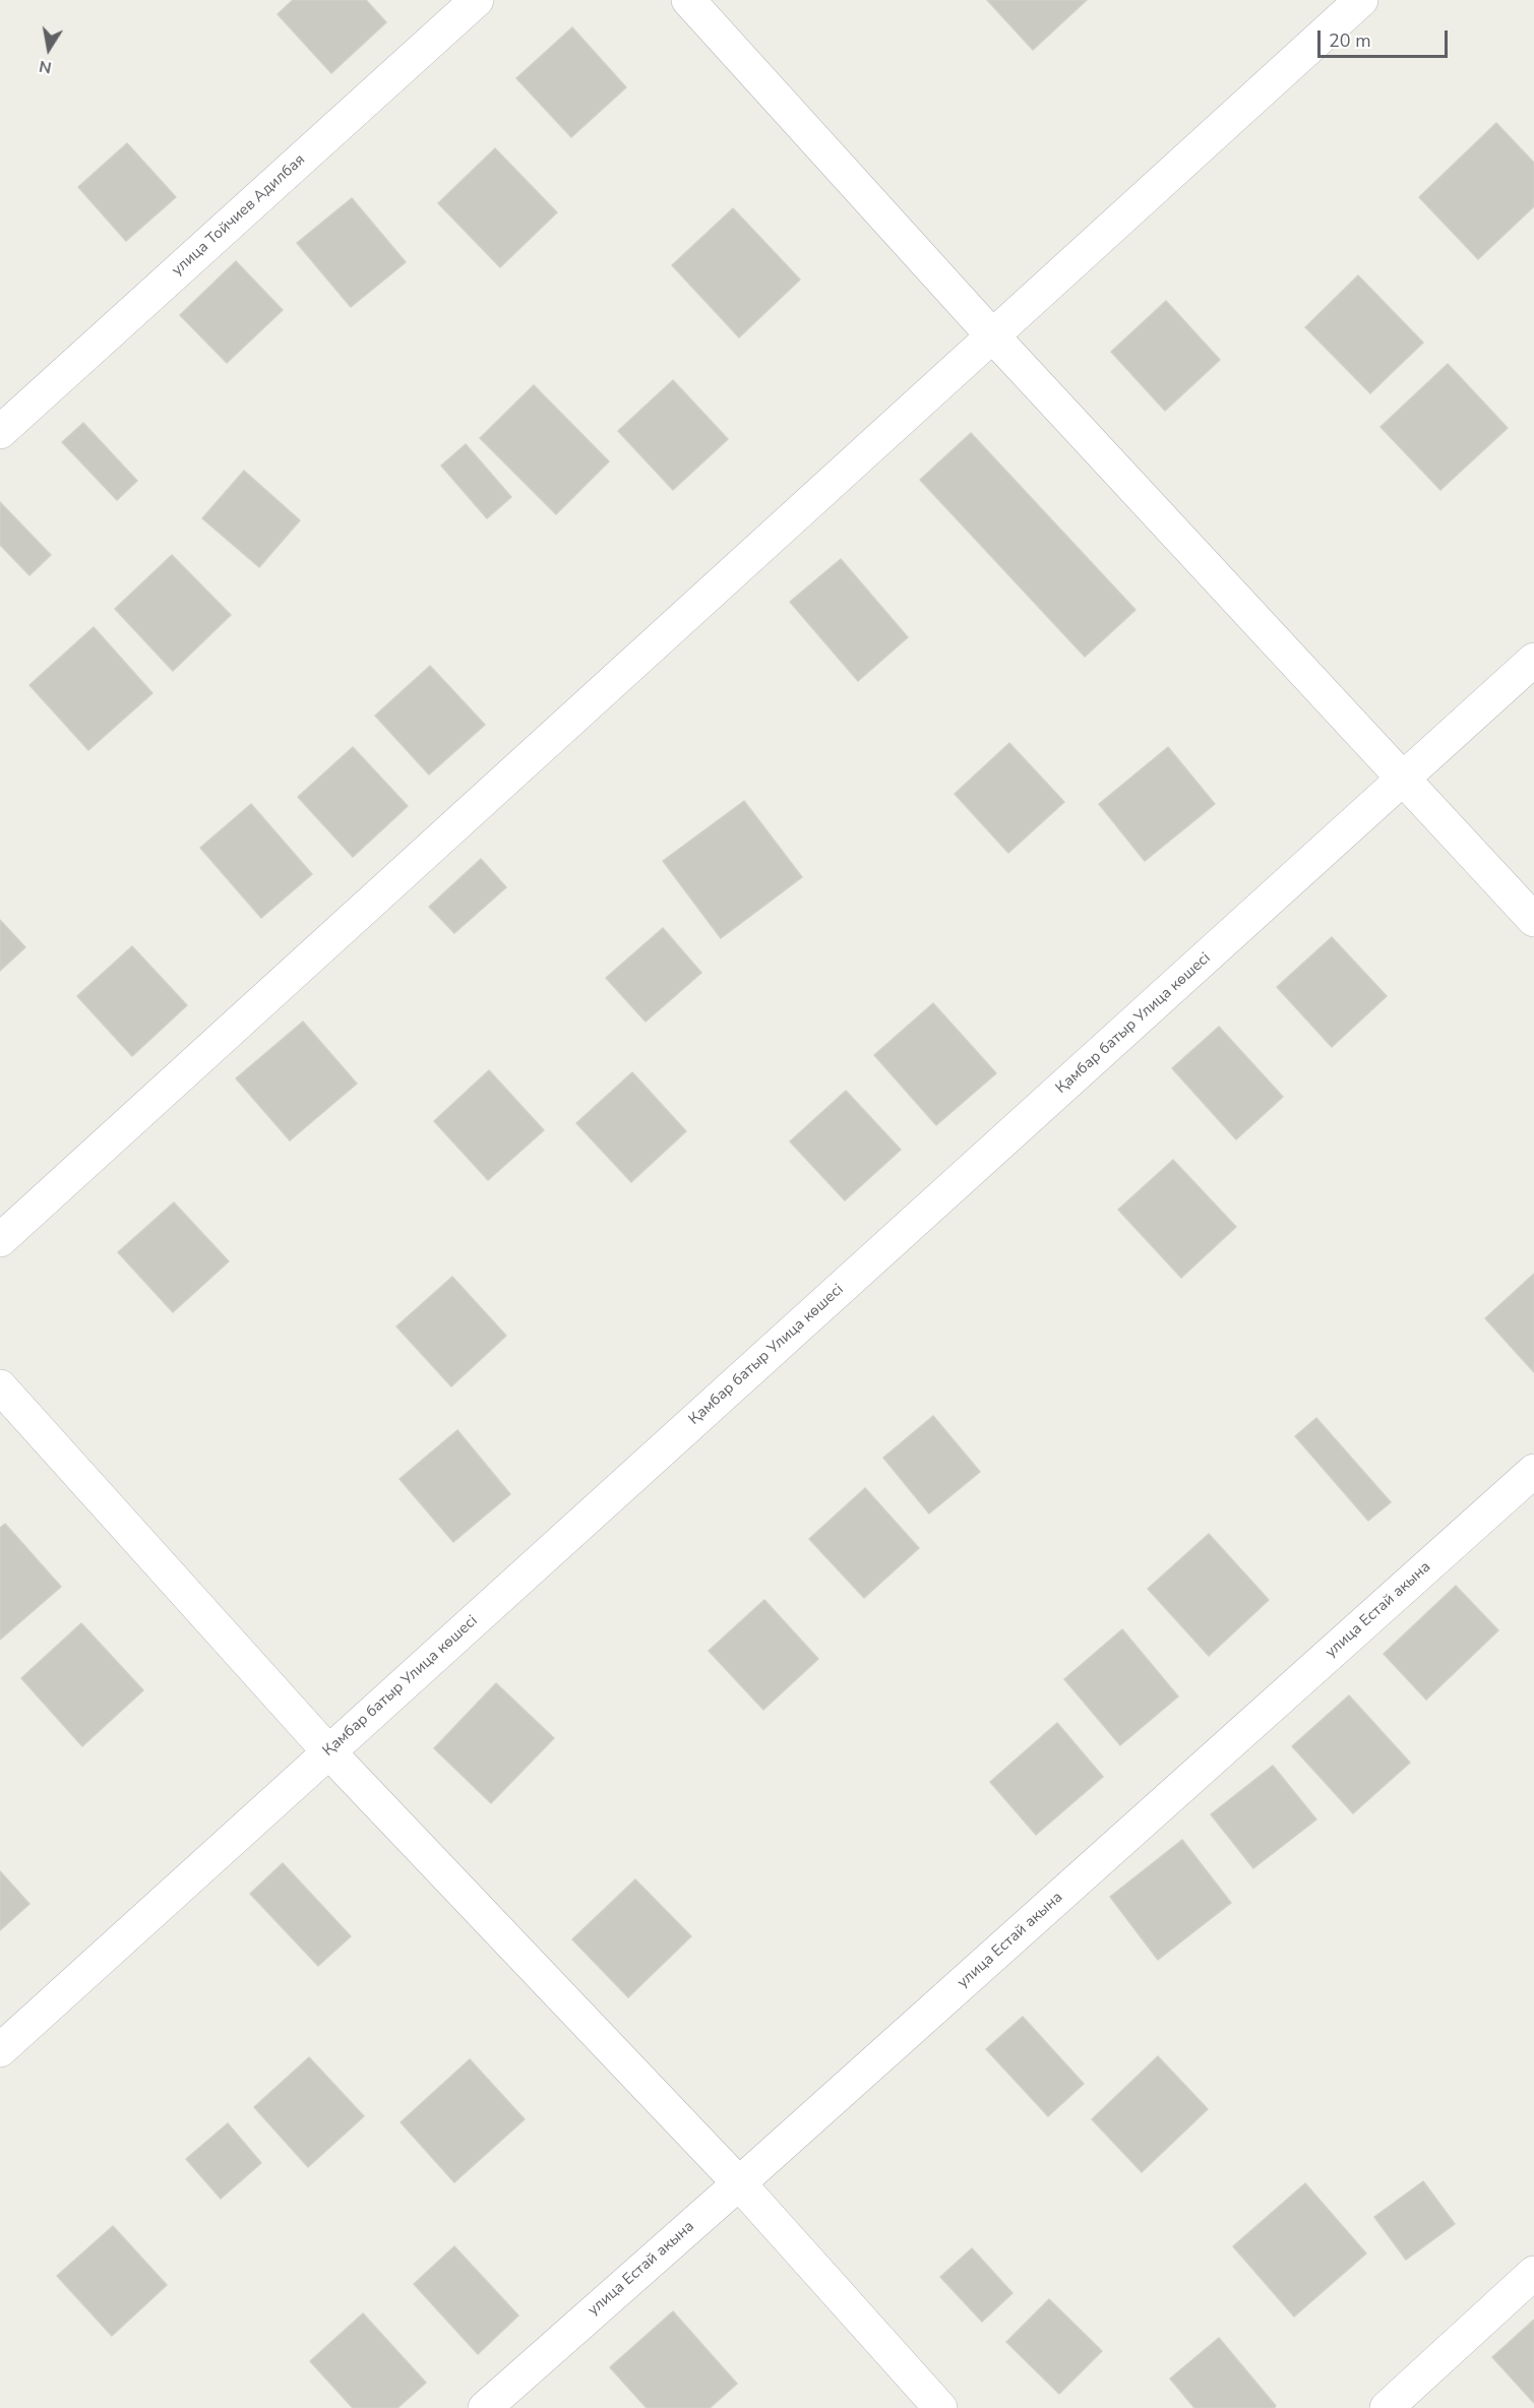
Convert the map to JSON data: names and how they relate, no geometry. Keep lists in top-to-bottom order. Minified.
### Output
{"streets":{"street":["улица Тойчиев Адилбая","Қамбар батыр Улица көшесі","улица Естай акына"]},"scale_bar":"20 m","north":"bottom"}
